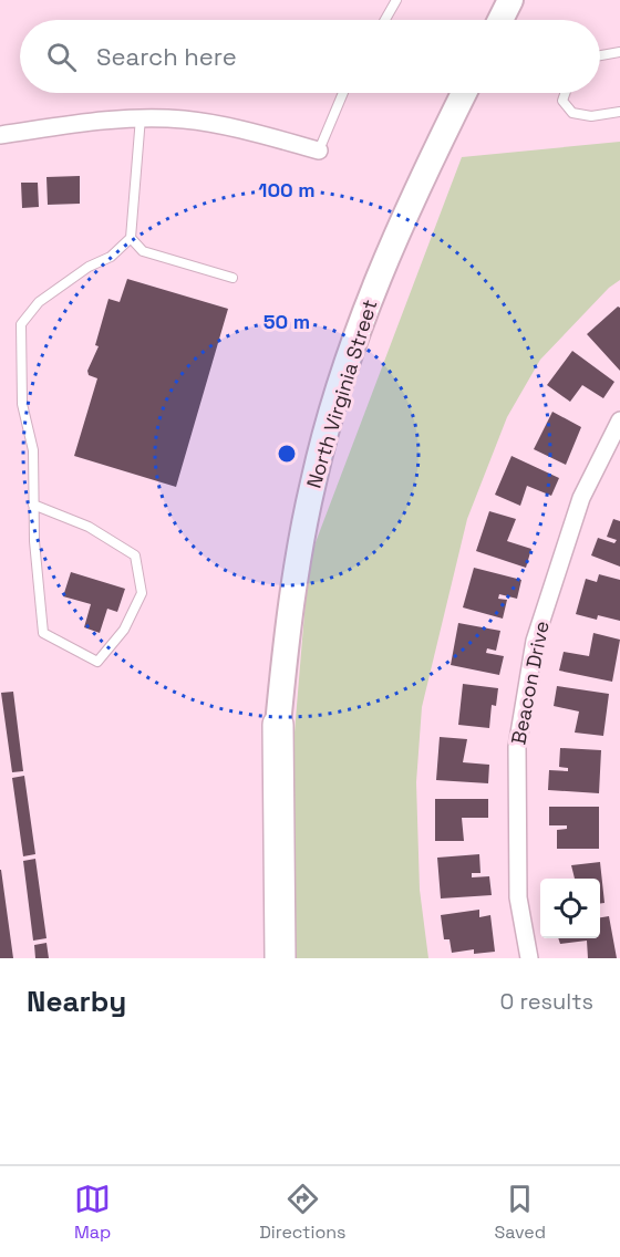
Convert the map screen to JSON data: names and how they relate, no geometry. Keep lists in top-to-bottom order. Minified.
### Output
{"streets":{"main road":["North Virginia Street"],"street":["Beacon Drive"]},"page":{"search":"Search here","heading":["Nearby","0 results"],"nav":["Map","Directions","Saved"]},"rings":["100 m","50 m"]}
